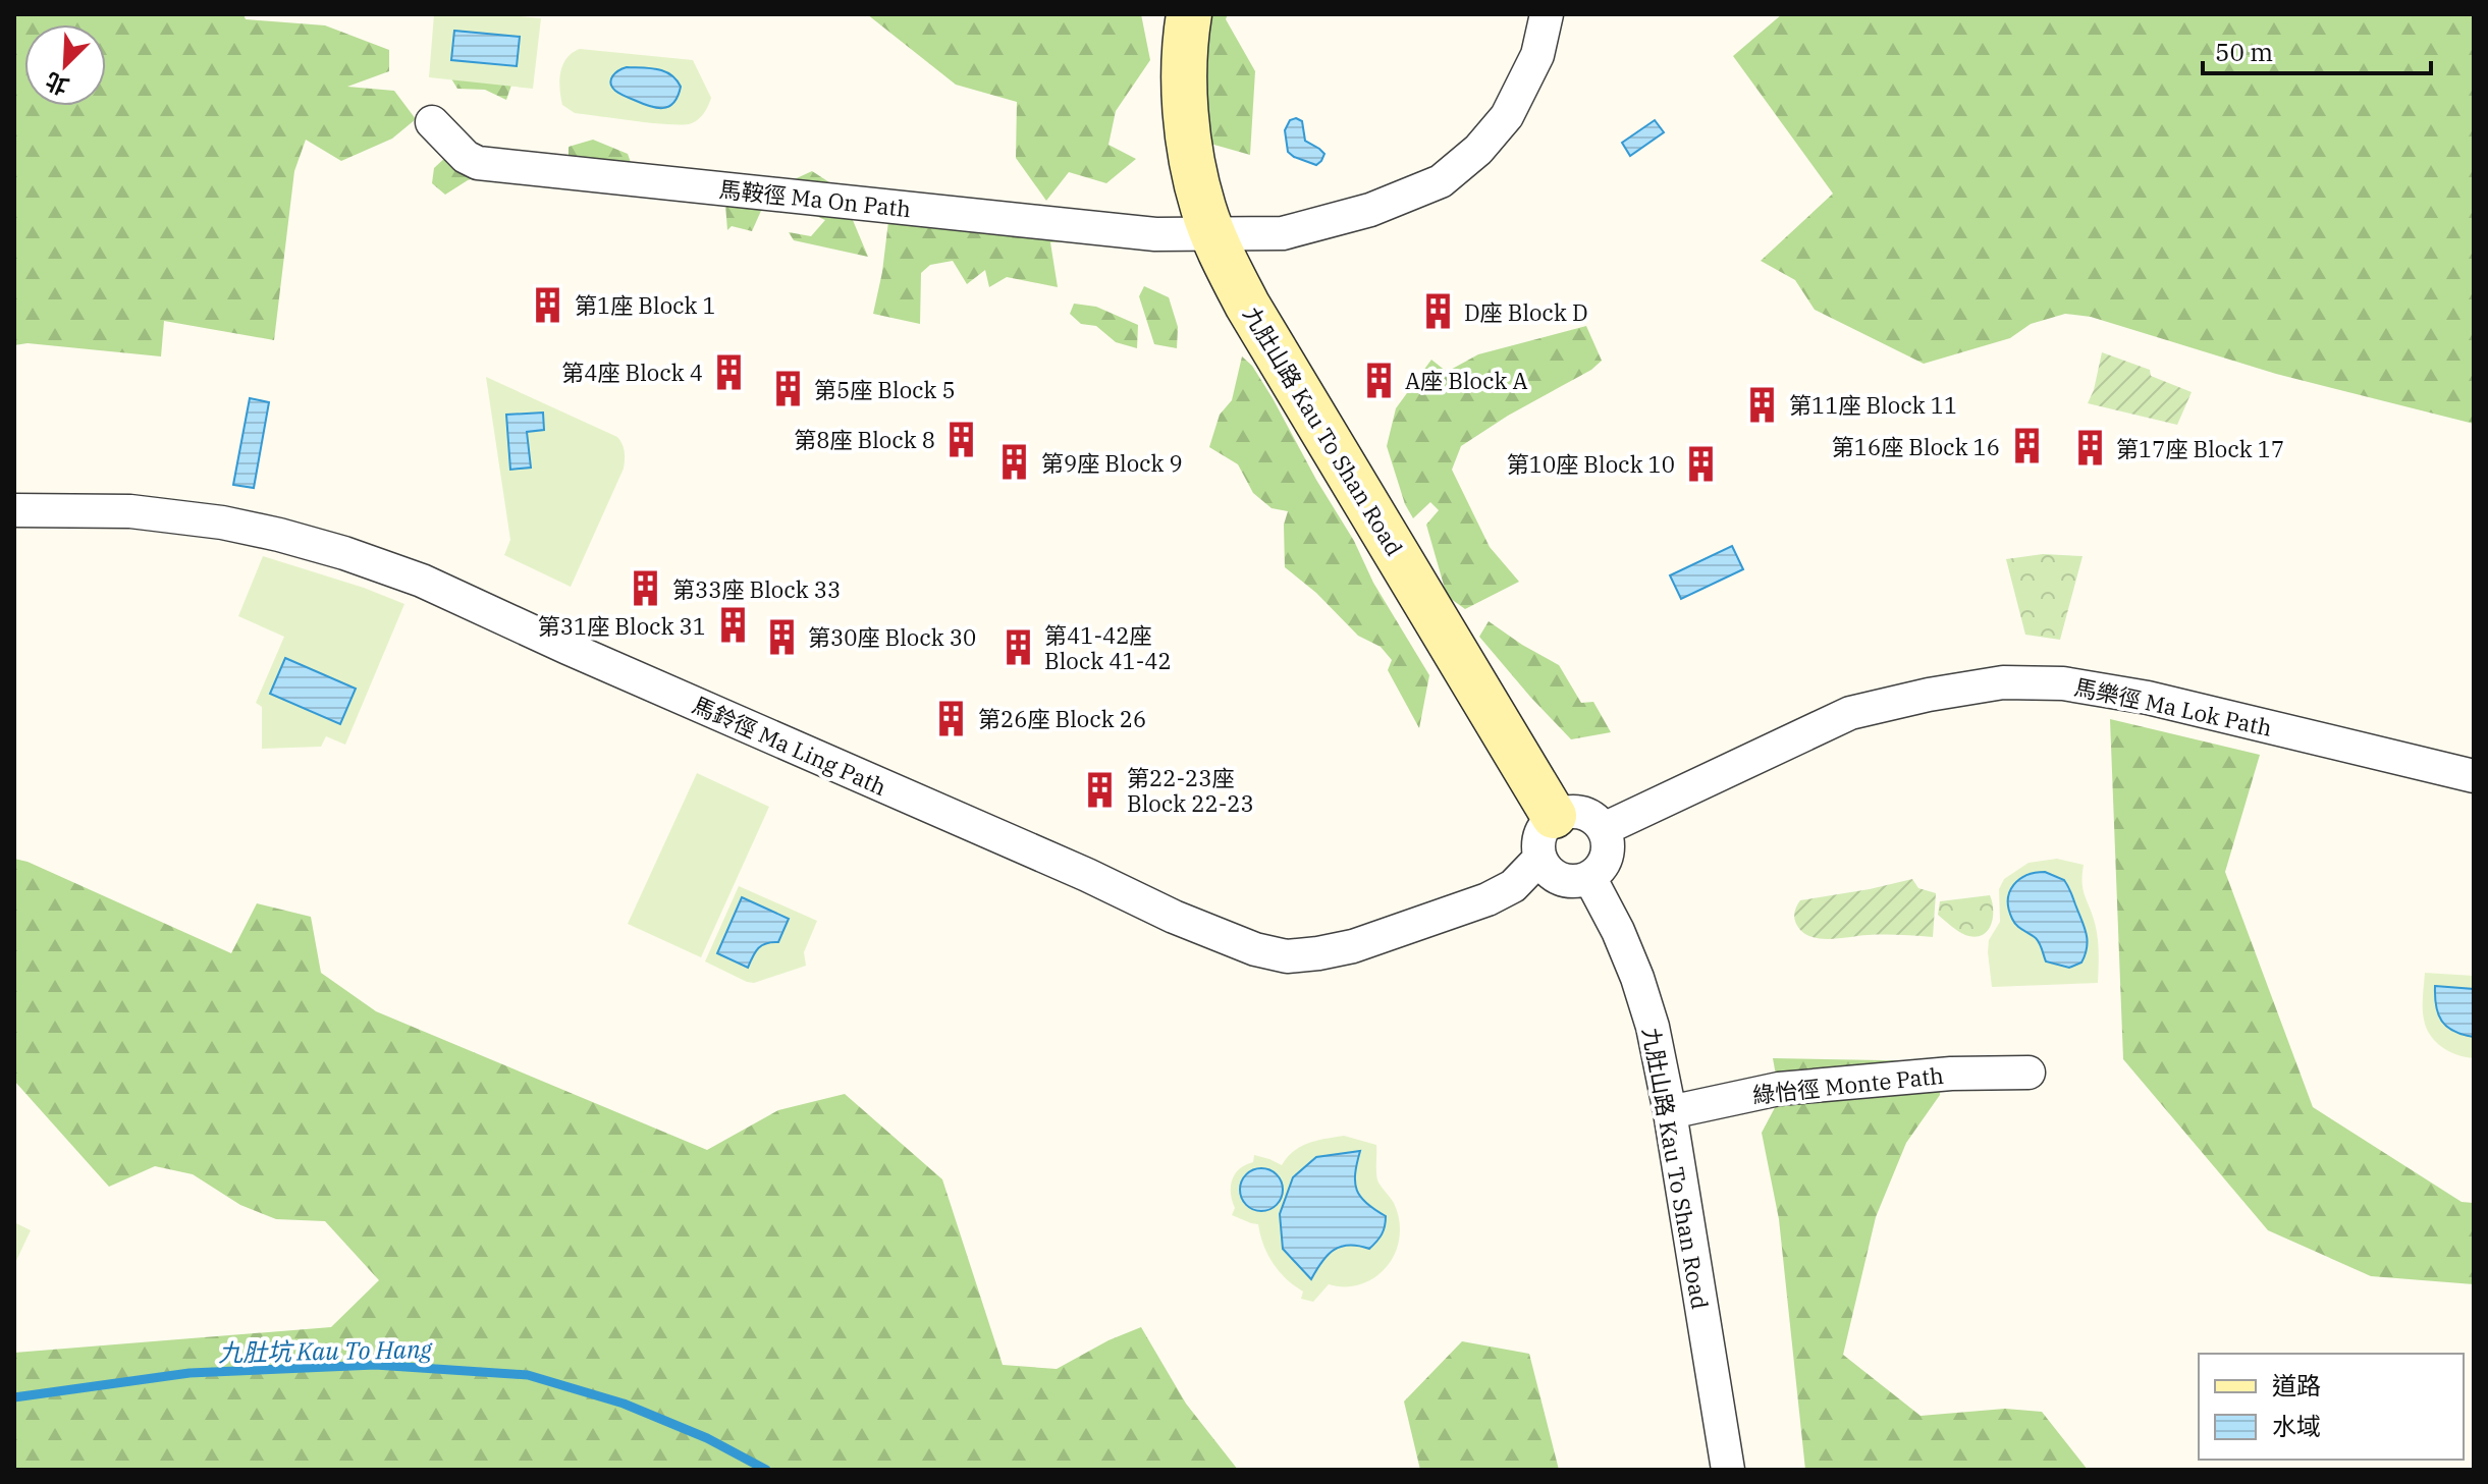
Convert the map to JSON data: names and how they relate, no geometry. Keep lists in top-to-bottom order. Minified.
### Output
{"streets":{"street":["馬鞍徑 Ma On Path","九肚山路 Kau To Shan Road","馬樂徑 Ma Lok Path","馬鈴徑 Ma Ling Path","綠怡徑 Monte Path"]},"crossings":[["馬鞍徑 Ma On Path","九肚山路 Kau To Shan Road"],["九肚山路 Kau To Shan Road","馬樂徑 Ma Lok Path"],["九肚山路 Kau To Shan Road","馬鈴徑 Ma Ling Path"],["九肚山路 Kau To Shan Road","綠怡徑 Monte Path"],["馬樂徑 Ma Lok Path","馬鈴徑 Ma Ling Path"]],"water":["九肚坑 Kau To Hang"],"places":{"building":["第1座 Block 1","D座 Block D","第4座 Block 4","A座 Block A","第5座 Block 5","第11座 Block 11","第8座 Block 8","第16座 Block 16","第17座 Block 17","第9座 Block 9","第10座 Block 10","第33座 Block 33","第31座 Block 31","第30座 Block 30","第41-42座 Block 41-42","第26座 Block 26","第22-23座 Block 22-23"]},"legend":["道路","水域"],"scale_bar":"50 m","north":"bottom left"}
